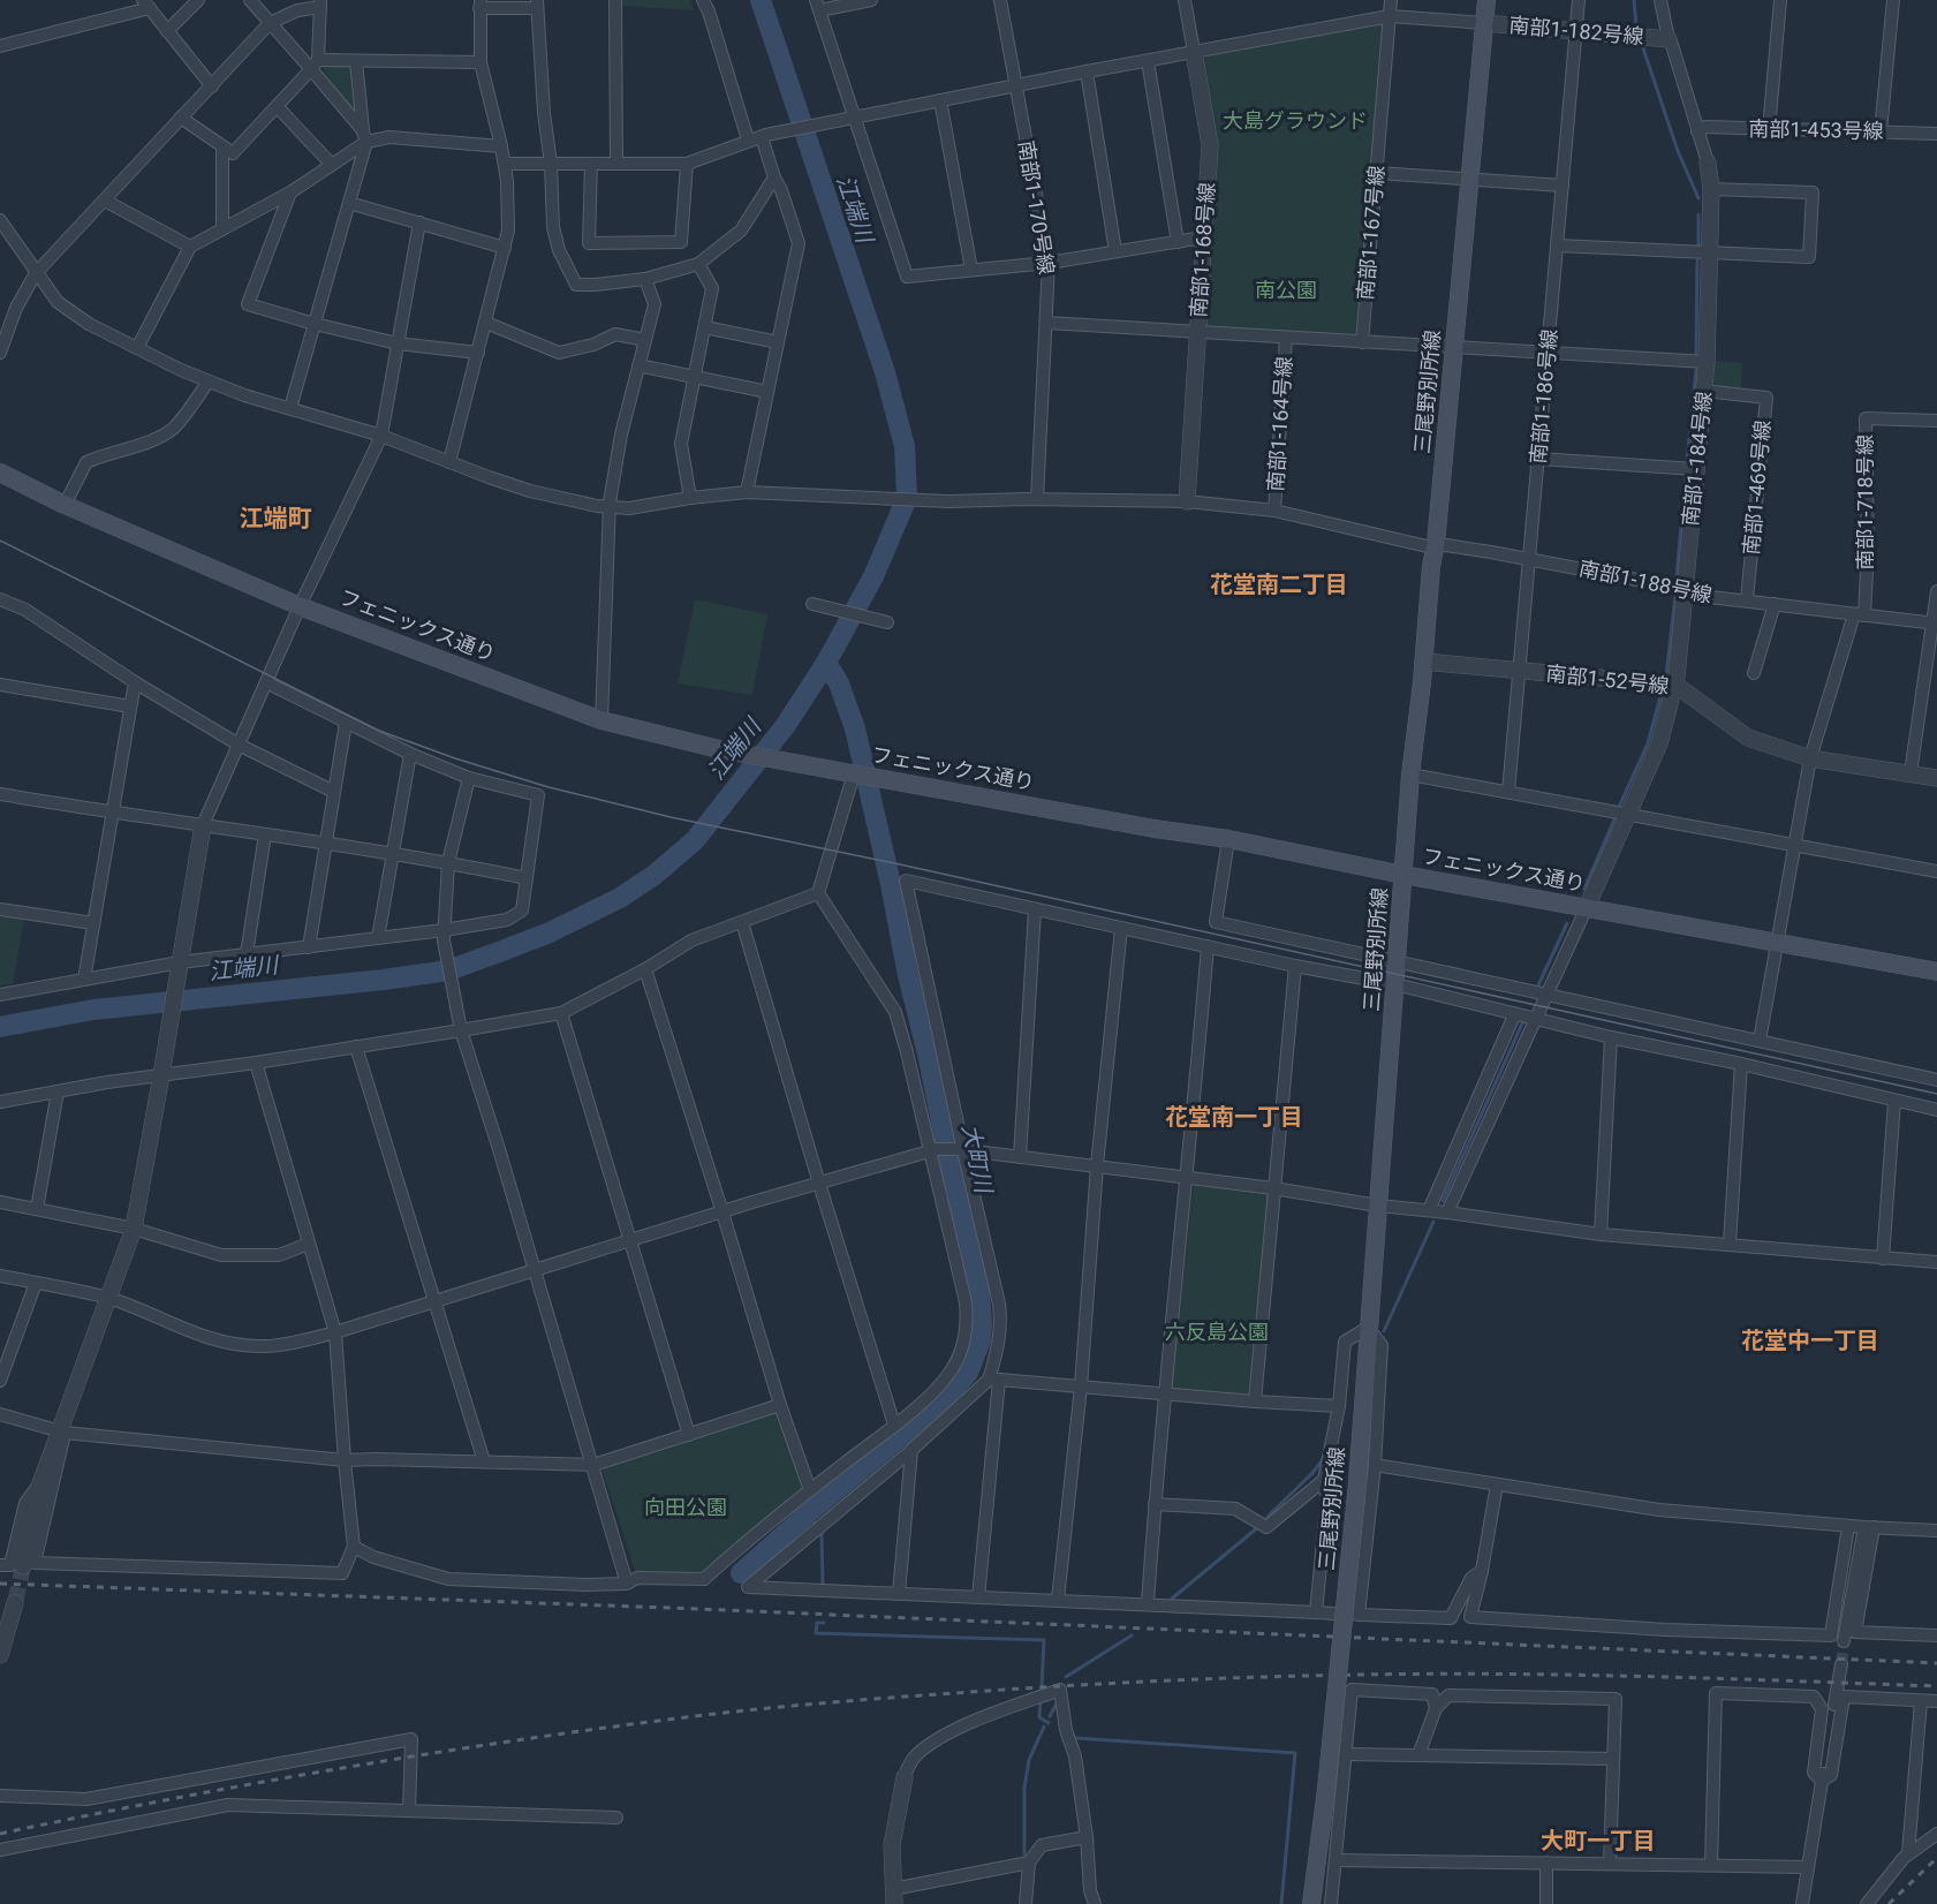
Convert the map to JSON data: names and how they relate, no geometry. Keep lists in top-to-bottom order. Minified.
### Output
{"streets":{"main road":["三尾野別所線","フェニックス通り"],"street":["南部1-182号線","南部1-453号線","南部1-170号線","南部1-167号線","南部1-168号線","南部1-186号線","南部1-164号線","南部1-184号線","南部1-469号線","南部1-718号線","南部1-188号線","南部1-52号線"]},"crossings":[["南部1-182号線","三尾野別所線"],["南部1-182号線","南部1-186号線"],["南部1-182号線","南部1-184号線"],["南部1-453号線","南部1-184号線"],["南部1-170号線","南部1-188号線"],["南部1-168号線","南部1-188号線"],["三尾野別所線","南部1-188号線"],["三尾野別所線","フェニックス通り"],["三尾野別所線","南部1-52号線"],["南部1-186号線","南部1-188号線"],["南部1-186号線","南部1-52号線"],["南部1-164号線","南部1-188号線"],["南部1-184号線","南部1-469号線"],["南部1-184号線","南部1-188号線"],["南部1-184号線","フェニックス通り"],["南部1-184号線","南部1-52号線"],["南部1-469号線","南部1-188号線"],["南部1-718号線","南部1-188号線"]],"districts":["江端町","花堂南二丁目","花堂南一丁目","花堂中一丁目","大町一丁目"],"water":["江端川","大町川"],"parks":["大島グラウンド","南公園","六反島公園","向田公園"]}
